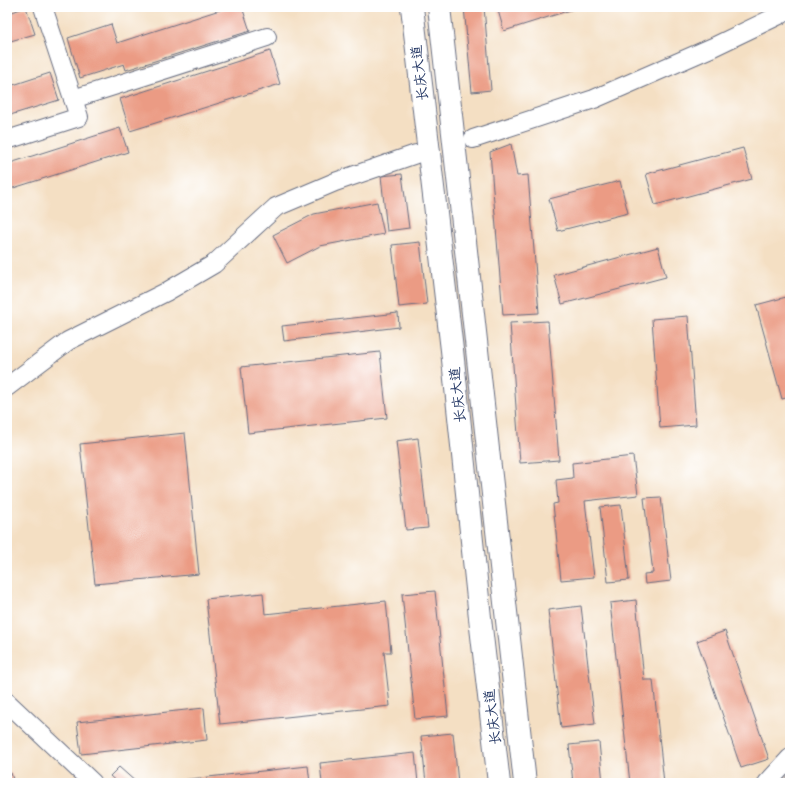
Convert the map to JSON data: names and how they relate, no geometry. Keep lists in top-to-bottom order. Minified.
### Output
{"streets":{"main road":["长庆大道"]}}
